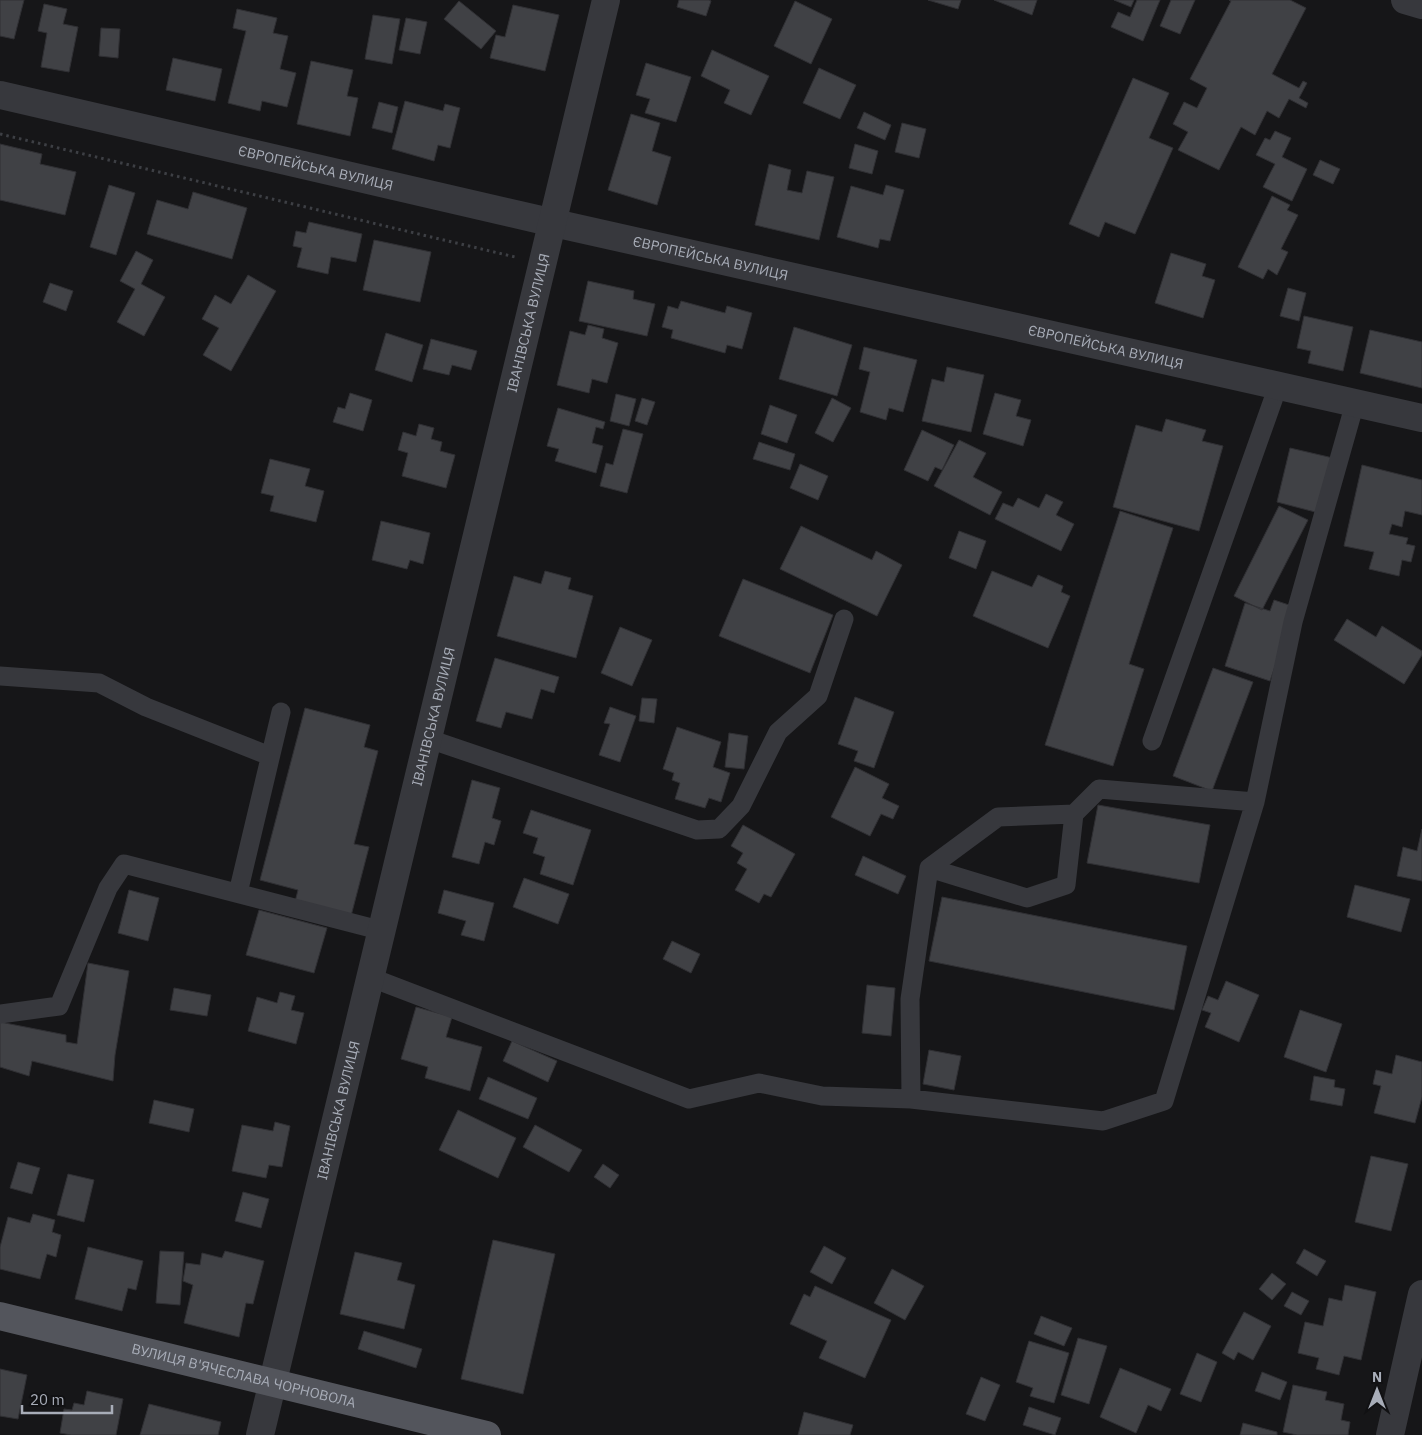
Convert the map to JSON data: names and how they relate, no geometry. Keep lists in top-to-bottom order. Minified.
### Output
{"streets":{"main road":["ВУЛИЦЯ В'ЯЧЕСЛАВА ЧОРНОВОЛА"],"street":["ЄВРОПЕЙСЬКА ВУЛИЦЯ","ІВАНІВСЬКА ВУЛИЦЯ"]},"crossings":[["ЄВРОПЕЙСЬКА ВУЛИЦЯ","ІВАНІВСЬКА ВУЛИЦЯ"],["ІВАНІВСЬКА ВУЛИЦЯ","ВУЛИЦЯ В'ЯЧЕСЛАВА ЧОРНОВОЛА"]],"scale_bar":"20 m","north":"top"}
